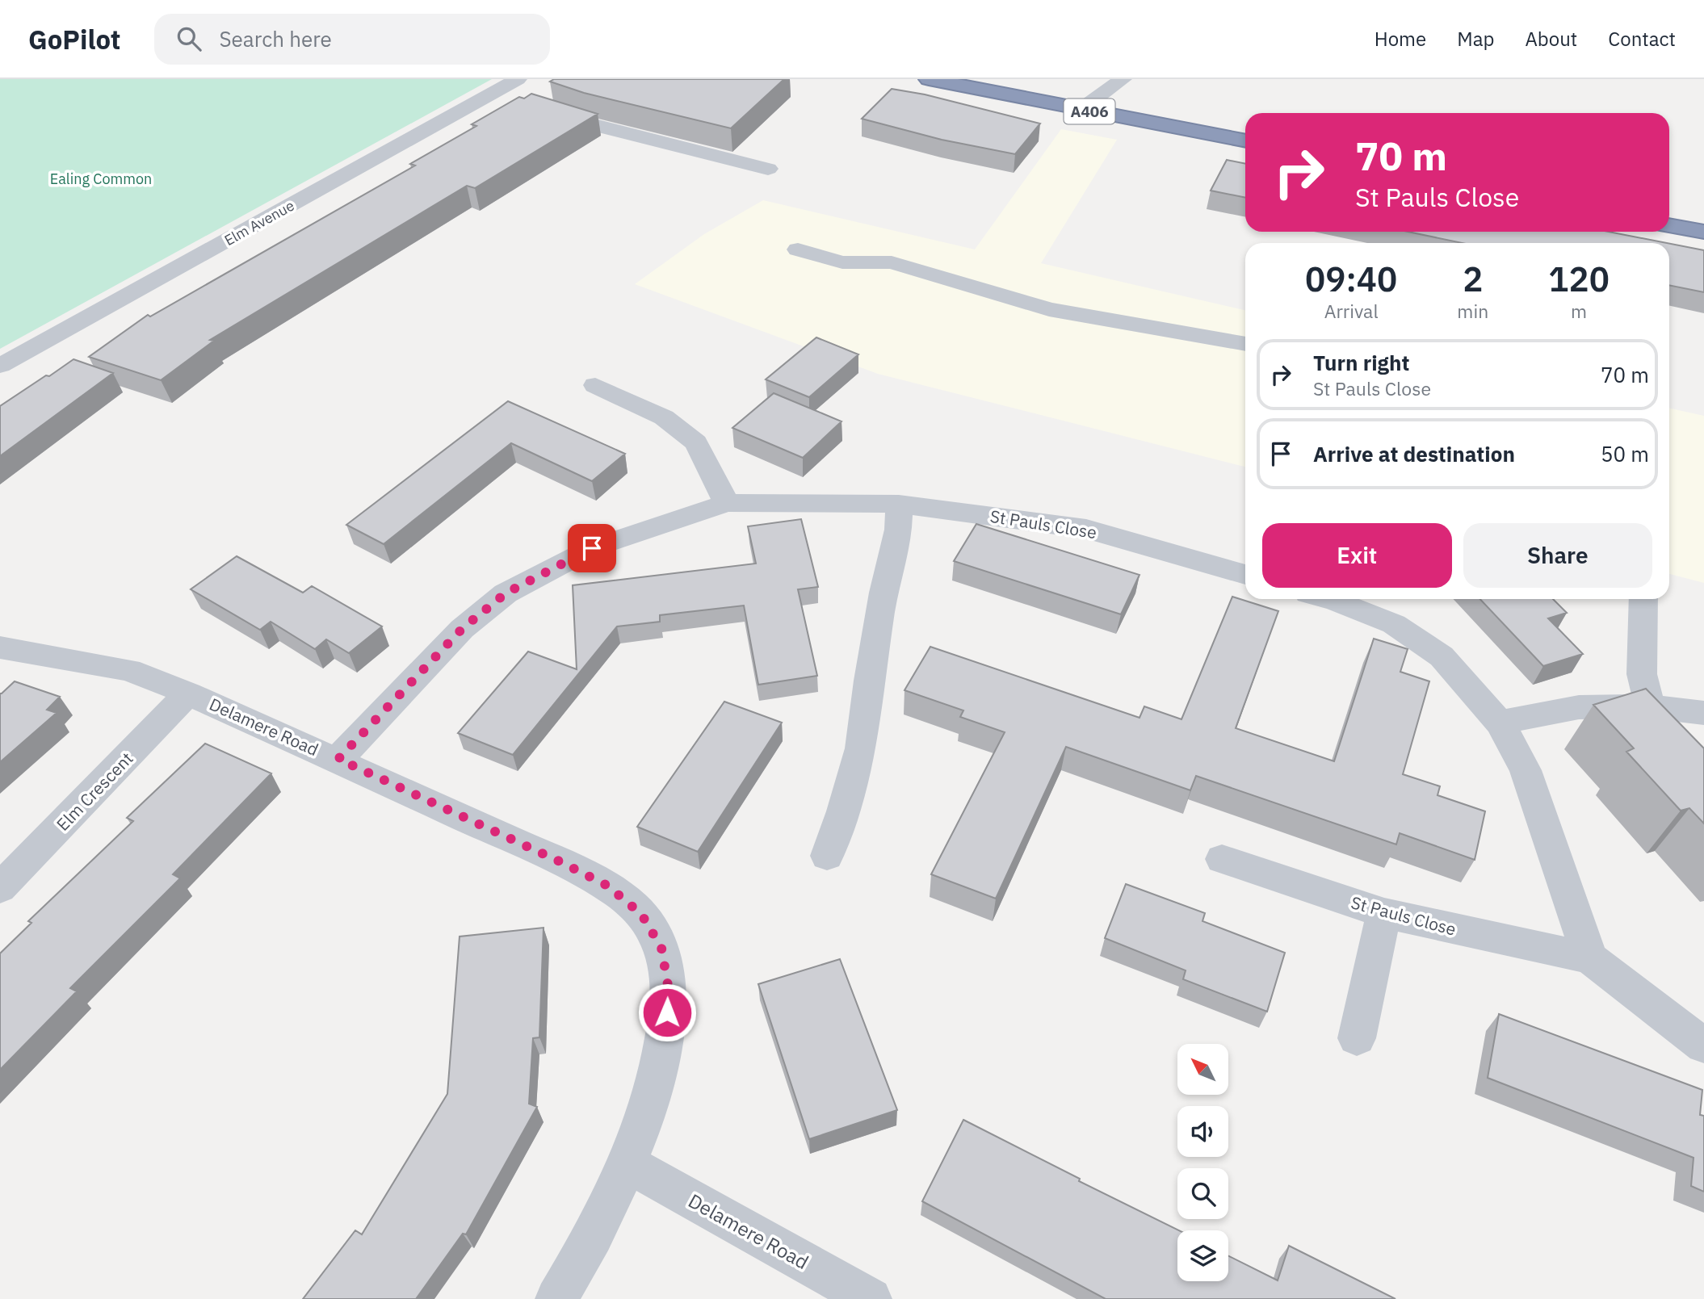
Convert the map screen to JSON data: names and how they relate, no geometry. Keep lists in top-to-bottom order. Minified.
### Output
{"streets":{"highway":["A406"],"street":["Elm Avenue","St Pauls Close","Delamere Road","Elm Crescent"]},"crossings":[["St Pauls Close","Delamere Road"],["Delamere Road","Elm Crescent"]],"parks":["Ealing Common"],"north":"top left","page":{"header":"GoPilot","search":"Search here","nav":["Home","Map","About","Contact"],"turn":["70 m","St Pauls Close"],"eta":["09:40","Arrival","2","min","120","m"],"list":[{"name":"Turn right","note":"St Pauls Close","value":"70 m"},{"name":"Arrive at destination","value":"50 m"}],"buttons":["Exit","Share"]}}
